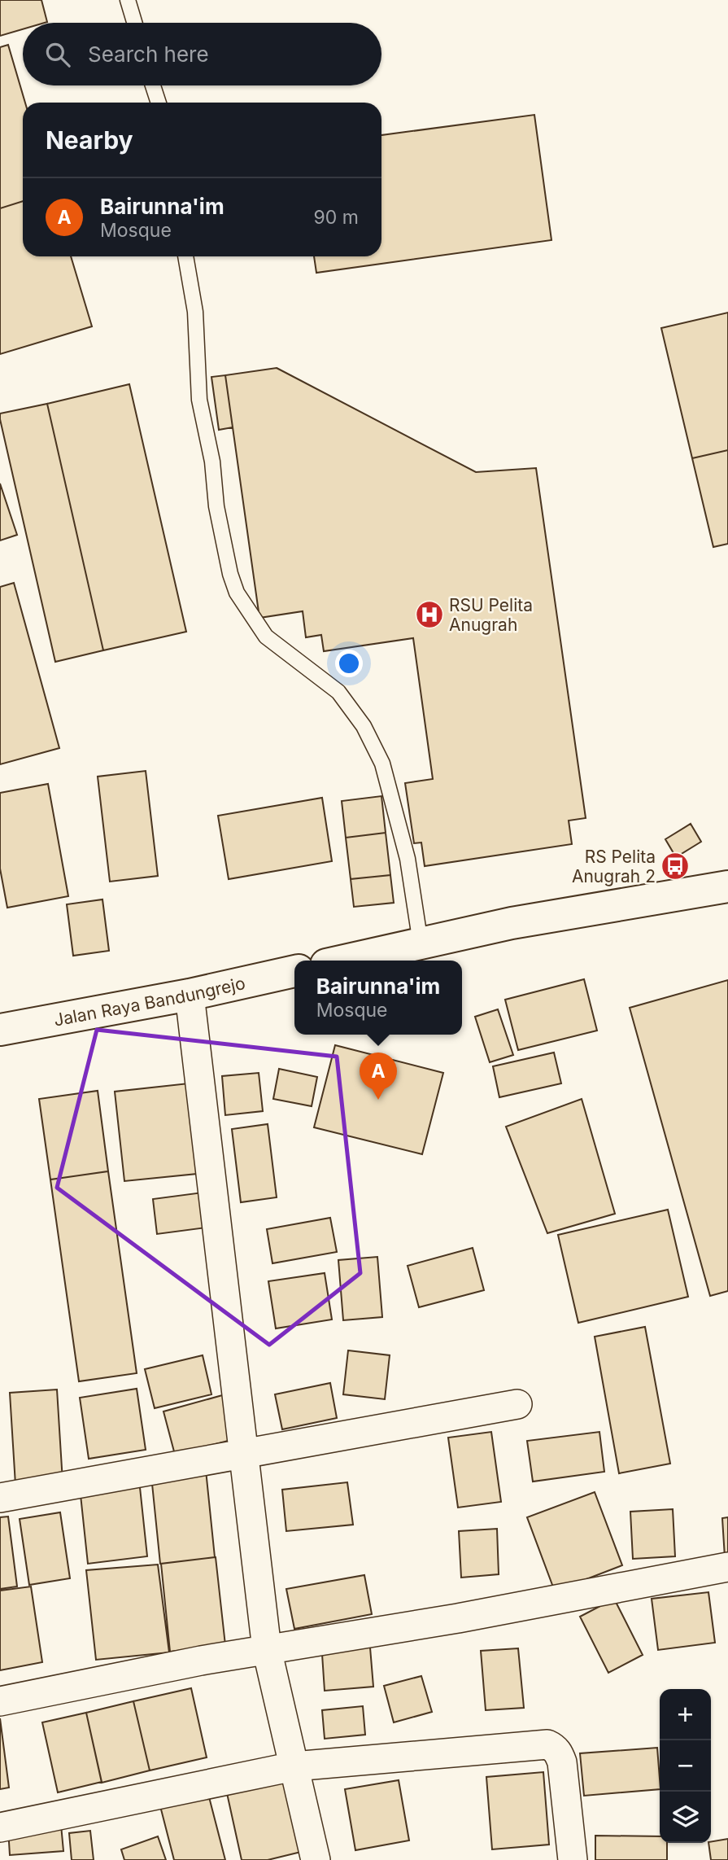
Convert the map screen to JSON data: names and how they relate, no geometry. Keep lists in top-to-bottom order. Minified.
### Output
{"streets":{"main road":["Jalan Raya Bandungrejo"]},"places":{"hospital":["RSU Pelita Anugrah"],"bus stop":["RS Pelita Anugrah 2"]},"page":{"search":"Search here","heading":"Nearby","list":[{"mark":"A","name":"Bairunna'im","note":"Mosque","value":"90 m"}],"popup":["Bairunna'im","Mosque"],"pins":"A","map_buttons":["+","−"]}}
